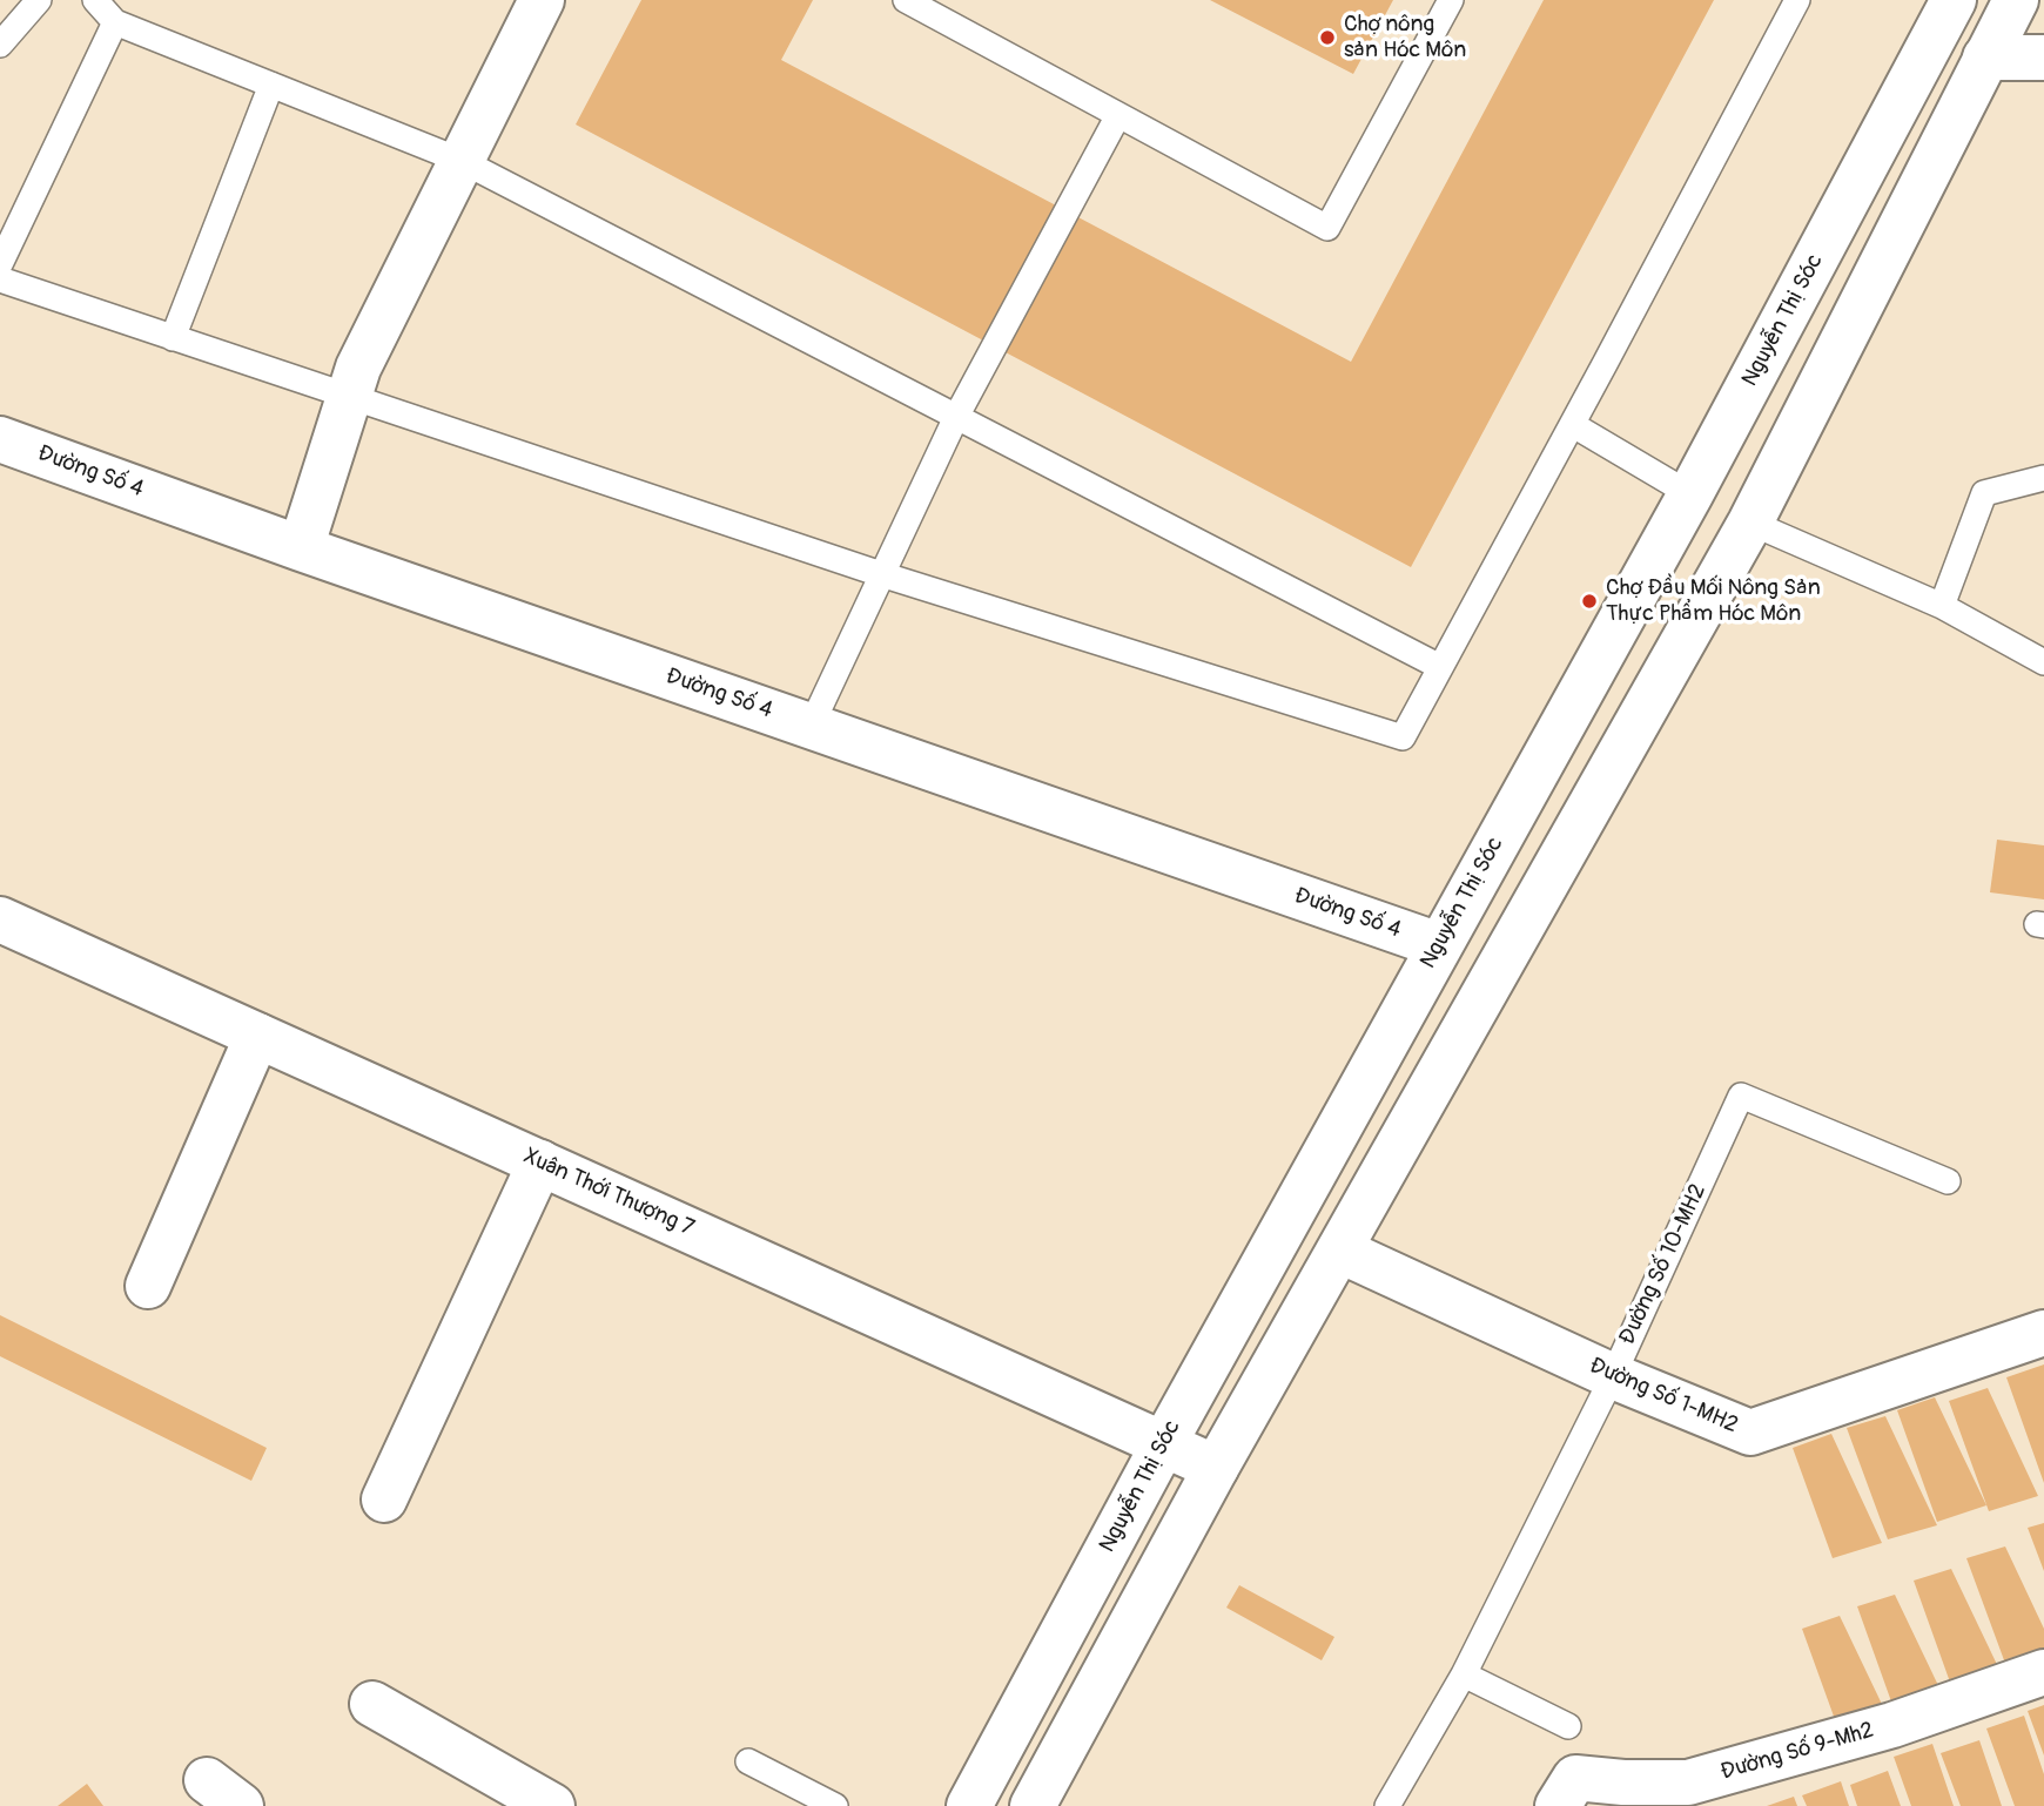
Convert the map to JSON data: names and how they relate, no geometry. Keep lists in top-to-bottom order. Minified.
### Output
{"streets":{"street":["Nguyễn Thị Sóc","Đường Số 4","Xuân Thới Thượng 7","Đường Số 1-MH2","Đường Số 9-Mh2"],"lane":["Đường Số 10-MH2"]},"crossings":[["Nguyễn Thị Sóc","Đường Số 4"],["Nguyễn Thị Sóc","Xuân Thới Thượng 7"],["Đường Số 10-MH2","Đường Số 1-MH2"]],"places":["Chợ nông sản Hóc Môn","Chợ Đầu Mối Nông Sản Thực Phẩm Hóc Môn"]}
